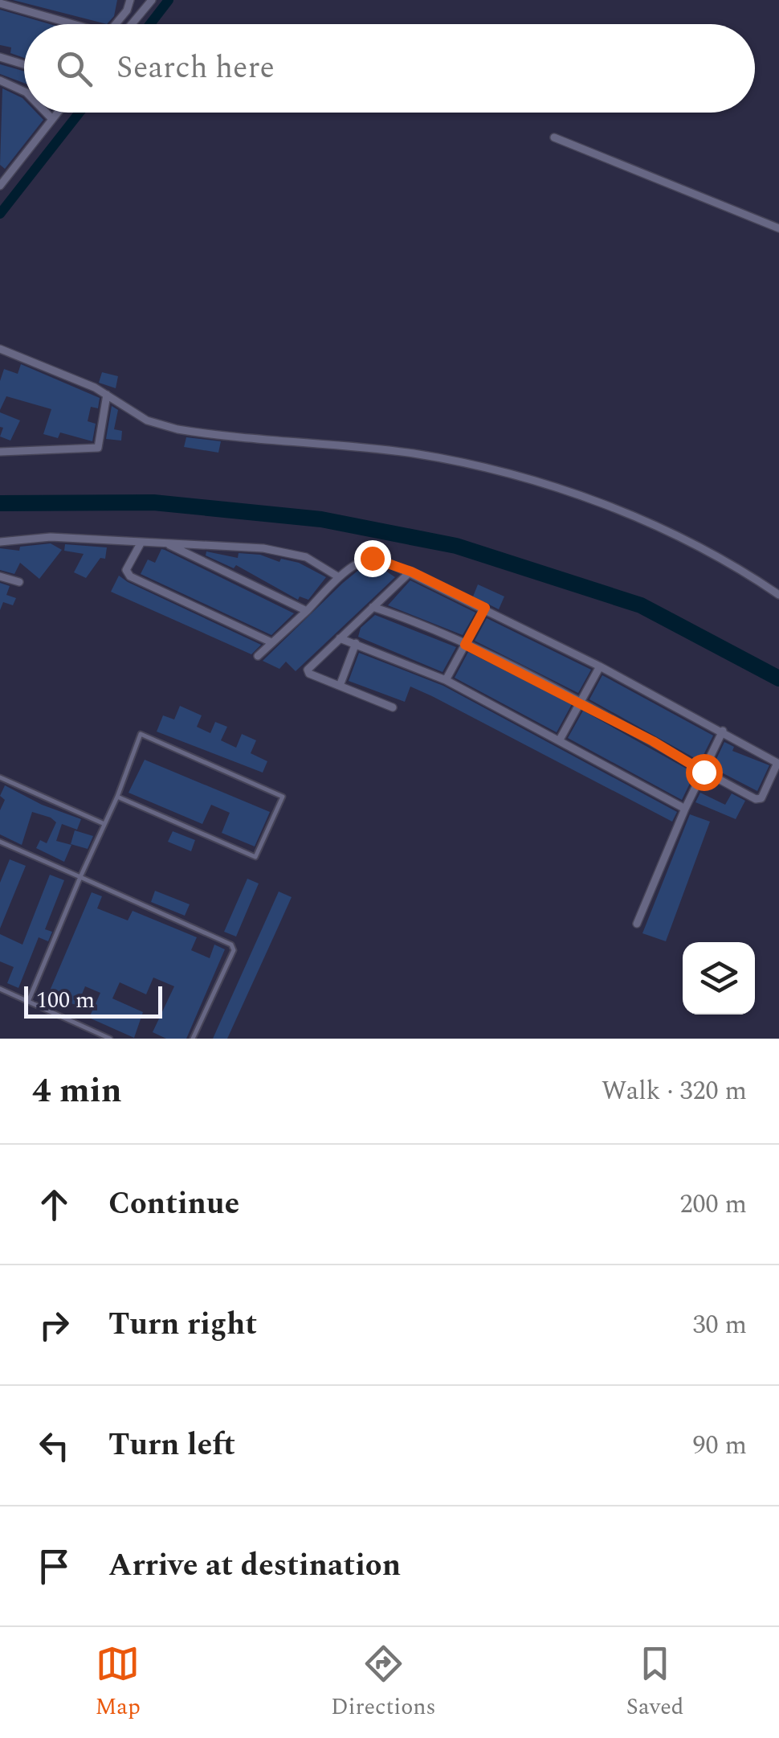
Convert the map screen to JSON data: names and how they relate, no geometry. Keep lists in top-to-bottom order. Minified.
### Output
{"scale_bar":"100 m","page":{"search":"Search here","scale":"100 m","heading":["4 min","Walk · 320 m"],"list":[["Continue","200 m"],["Turn right","30 m"],["Turn left","90 m"],"Arrive at destination"],"nav":["Map","Directions","Saved"]}}
